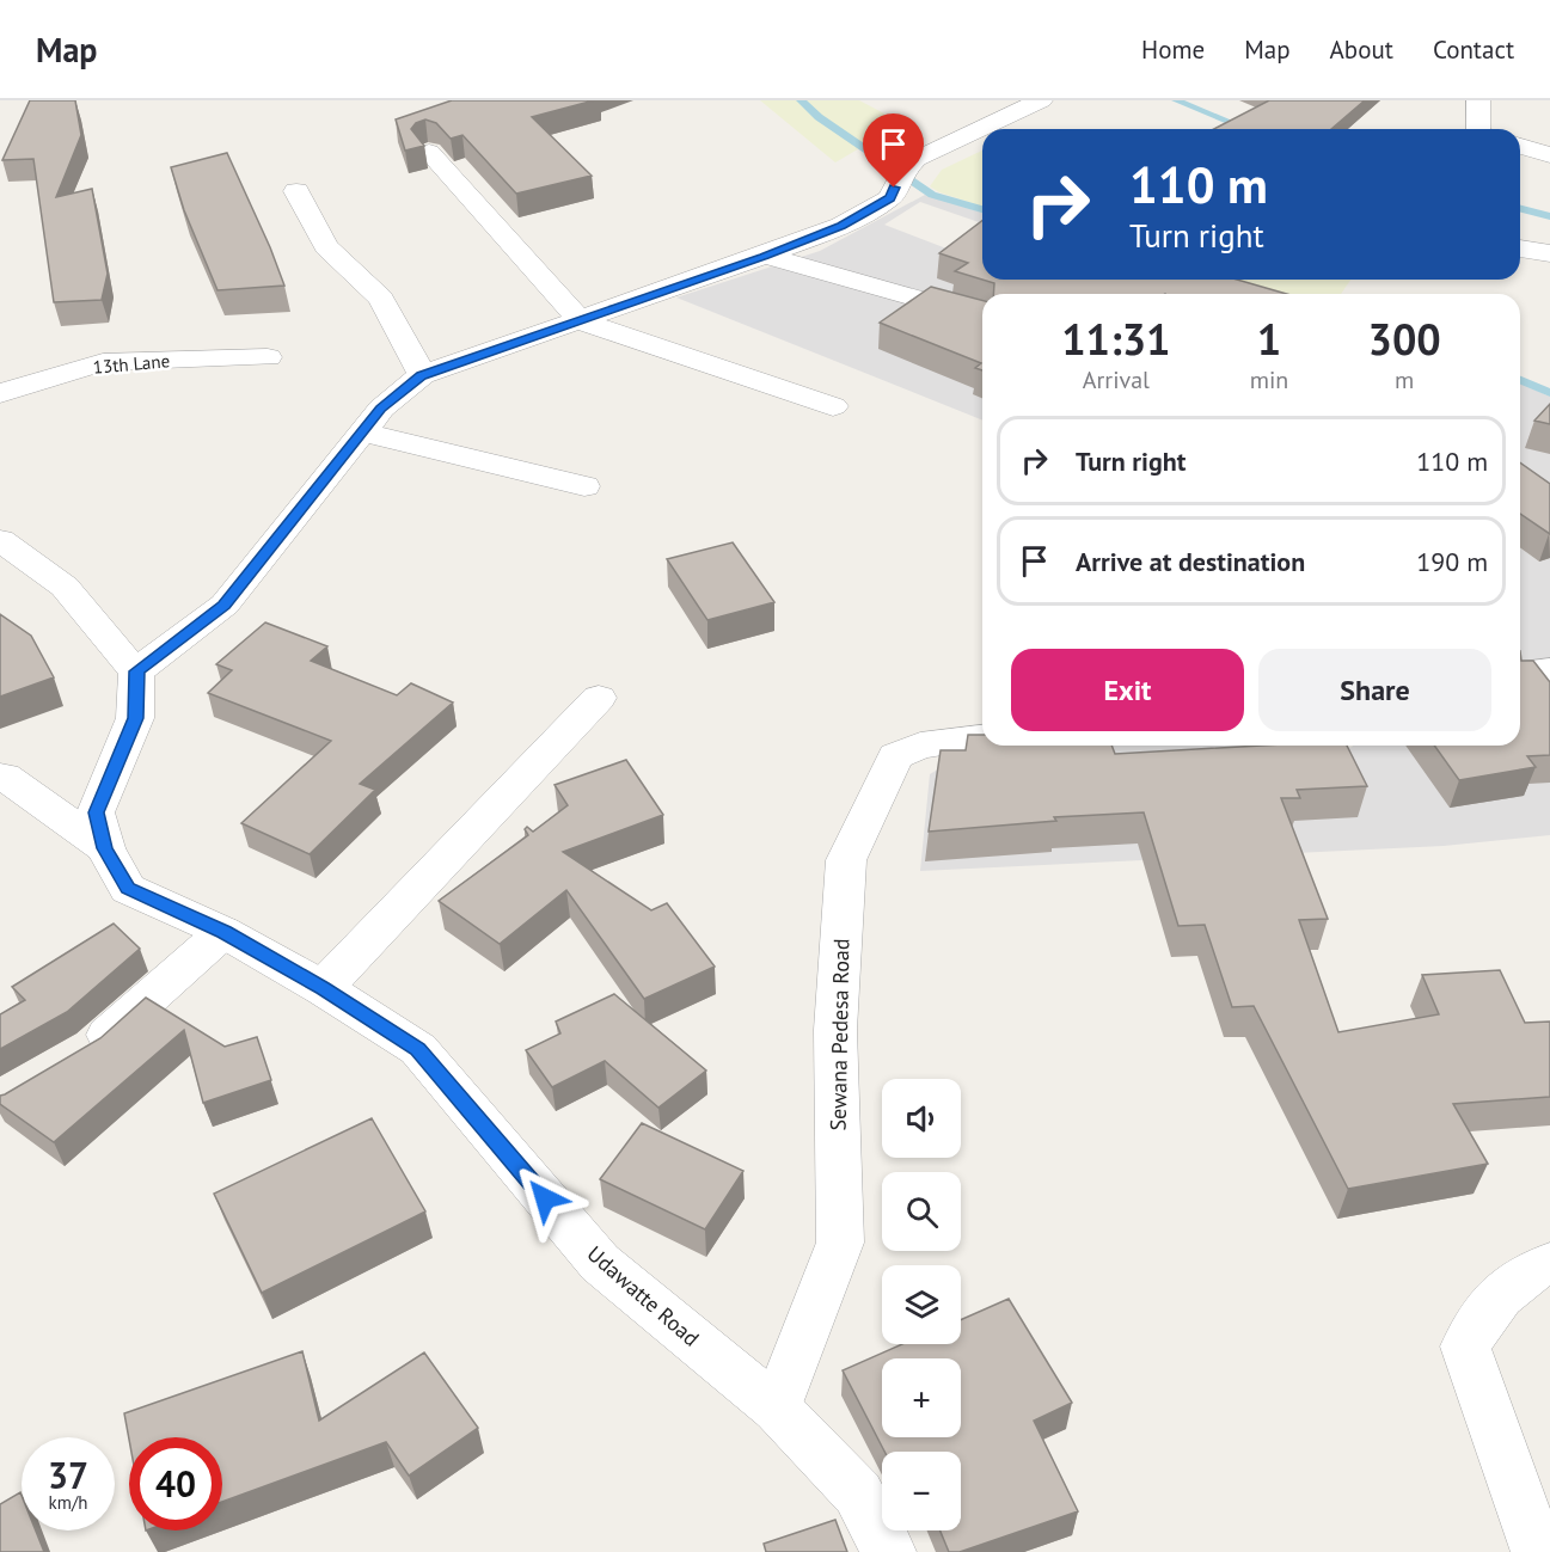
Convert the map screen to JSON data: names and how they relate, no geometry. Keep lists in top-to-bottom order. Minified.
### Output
{"streets":{"street":["13th Lane","Sewana Pedesa Road","Udawatte Road"]},"crossings":[["Sewana Pedesa Road","Udawatte Road"]],"page":{"header":"Map","nav":["Home","Map","About","Contact"],"turn":["110 m","Turn right"],"eta":["11:31","Arrival","1","min","300","m"],"list":[{"name":"Turn right","value":"110 m"},{"name":"Arrive at destination","value":"190 m"}],"buttons":["Exit","Share"],"map_buttons":["+","−"],"speed":"37 km/h","limit":"40"}}
